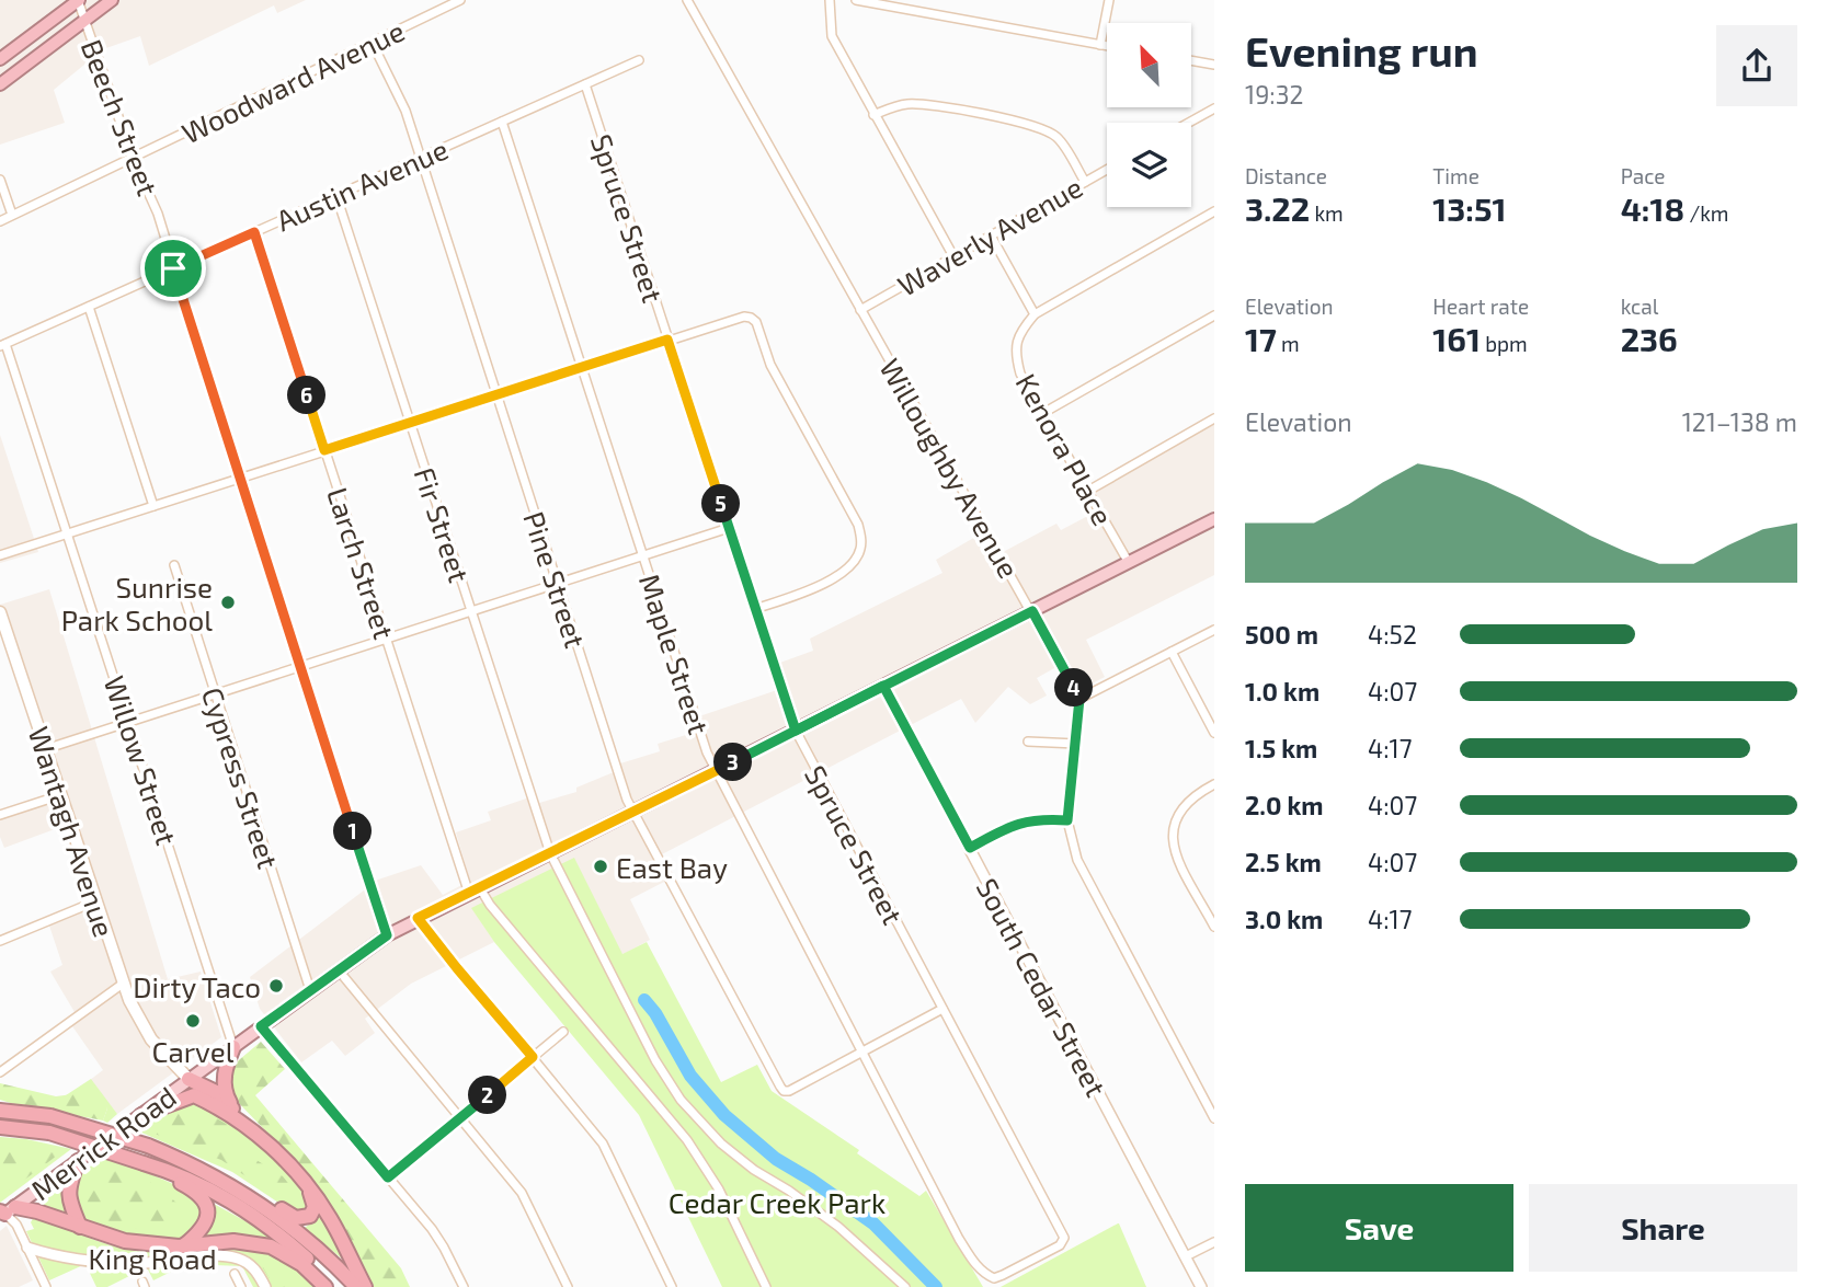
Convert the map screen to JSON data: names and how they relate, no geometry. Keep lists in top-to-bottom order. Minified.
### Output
{"streets":{"main road":["Wantagh Avenue","Merrick Road"],"street":["Woodward Avenue","Beech Street","Austin Avenue","Spruce Street","Waverly Avenue","Kenora Place","Willoughby Avenue","Fir Street","Larch Street","Pine Street","Maple Street","Willow Street","Cypress Street","South Cedar Street","King Road"]},"crossings":[["Woodward Avenue","Beech Street"],["Woodward Avenue","Pine Street"],["Beech Street","Austin Avenue"],["Beech Street","Merrick Road"],["Austin Avenue","Spruce Street"],["Austin Avenue","Fir Street"],["Austin Avenue","Larch Street"],["Austin Avenue","Pine Street"],["Austin Avenue","Maple Street"],["Austin Avenue","Willow Street"],["Spruce Street","Maple Street"],["Spruce Street","Merrick Road"],["Waverly Avenue","Willoughby Avenue"],["Kenora Place","Merrick Road"],["Willoughby Avenue","Merrick Road"],["Fir Street","Merrick Road"],["Larch Street","Merrick Road"],["Pine Street","Maple Street"],["Pine Street","Merrick Road"],["Maple Street","Merrick Road"],["Willow Street","Merrick Road"],["Cypress Street","Merrick Road"],["Wantagh Avenue","Merrick Road"],["South Cedar Street","Merrick Road"]],"parks":["Cedar Creek Park"],"places":["Sunrise Park School","East Bay","Dirty Taco","Carvel"],"north":"top left","page":{"heading":["Evening run","19:32"],"stats":[["Distance","3.22 km"],["Time","13:51"],["Pace","4:18 /km"],["Elevation","17 m"],["Heart rate","161 bpm"],["kcal","236"]],"pins":["6","5","4","3","1","2"],"chart":["Elevation","121–138 m"],"list":[{"name":"500 m","note":"4:52"},{"name":"1.0 km","note":"4:07"},{"name":"1.5 km","note":"4:17"},{"name":"2.0 km","note":"4:07"},{"name":"2.5 km","note":"4:07"},{"name":"3.0 km","note":"4:17"}],"buttons":["Save","Share"]}}
